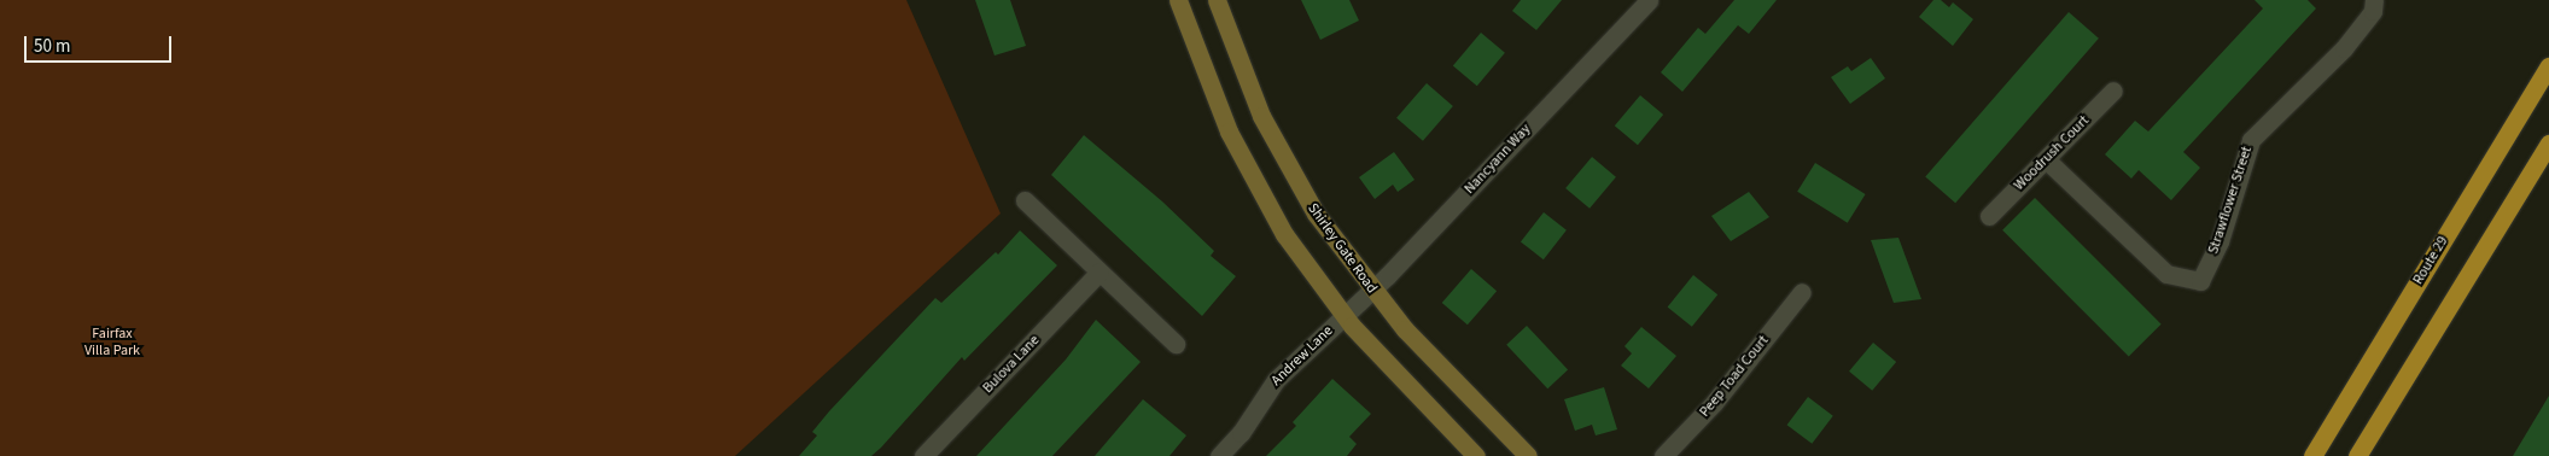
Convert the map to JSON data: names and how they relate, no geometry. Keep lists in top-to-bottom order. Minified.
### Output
{"streets":{"main road":["Shirley Gate Road","Route 29"],"street":["Woodrush Court","Nancyann Way","Strawflower Street","Andrew Lane","Bulova Lane","Peep Toad Court"]},"crossings":[["Woodrush Court","Strawflower Street"],["Nancyann Way","Shirley Gate Road"],["Nancyann Way","Andrew Lane"]],"parks":["Fairfax Villa Park"],"scale_bar":"50 m"}
